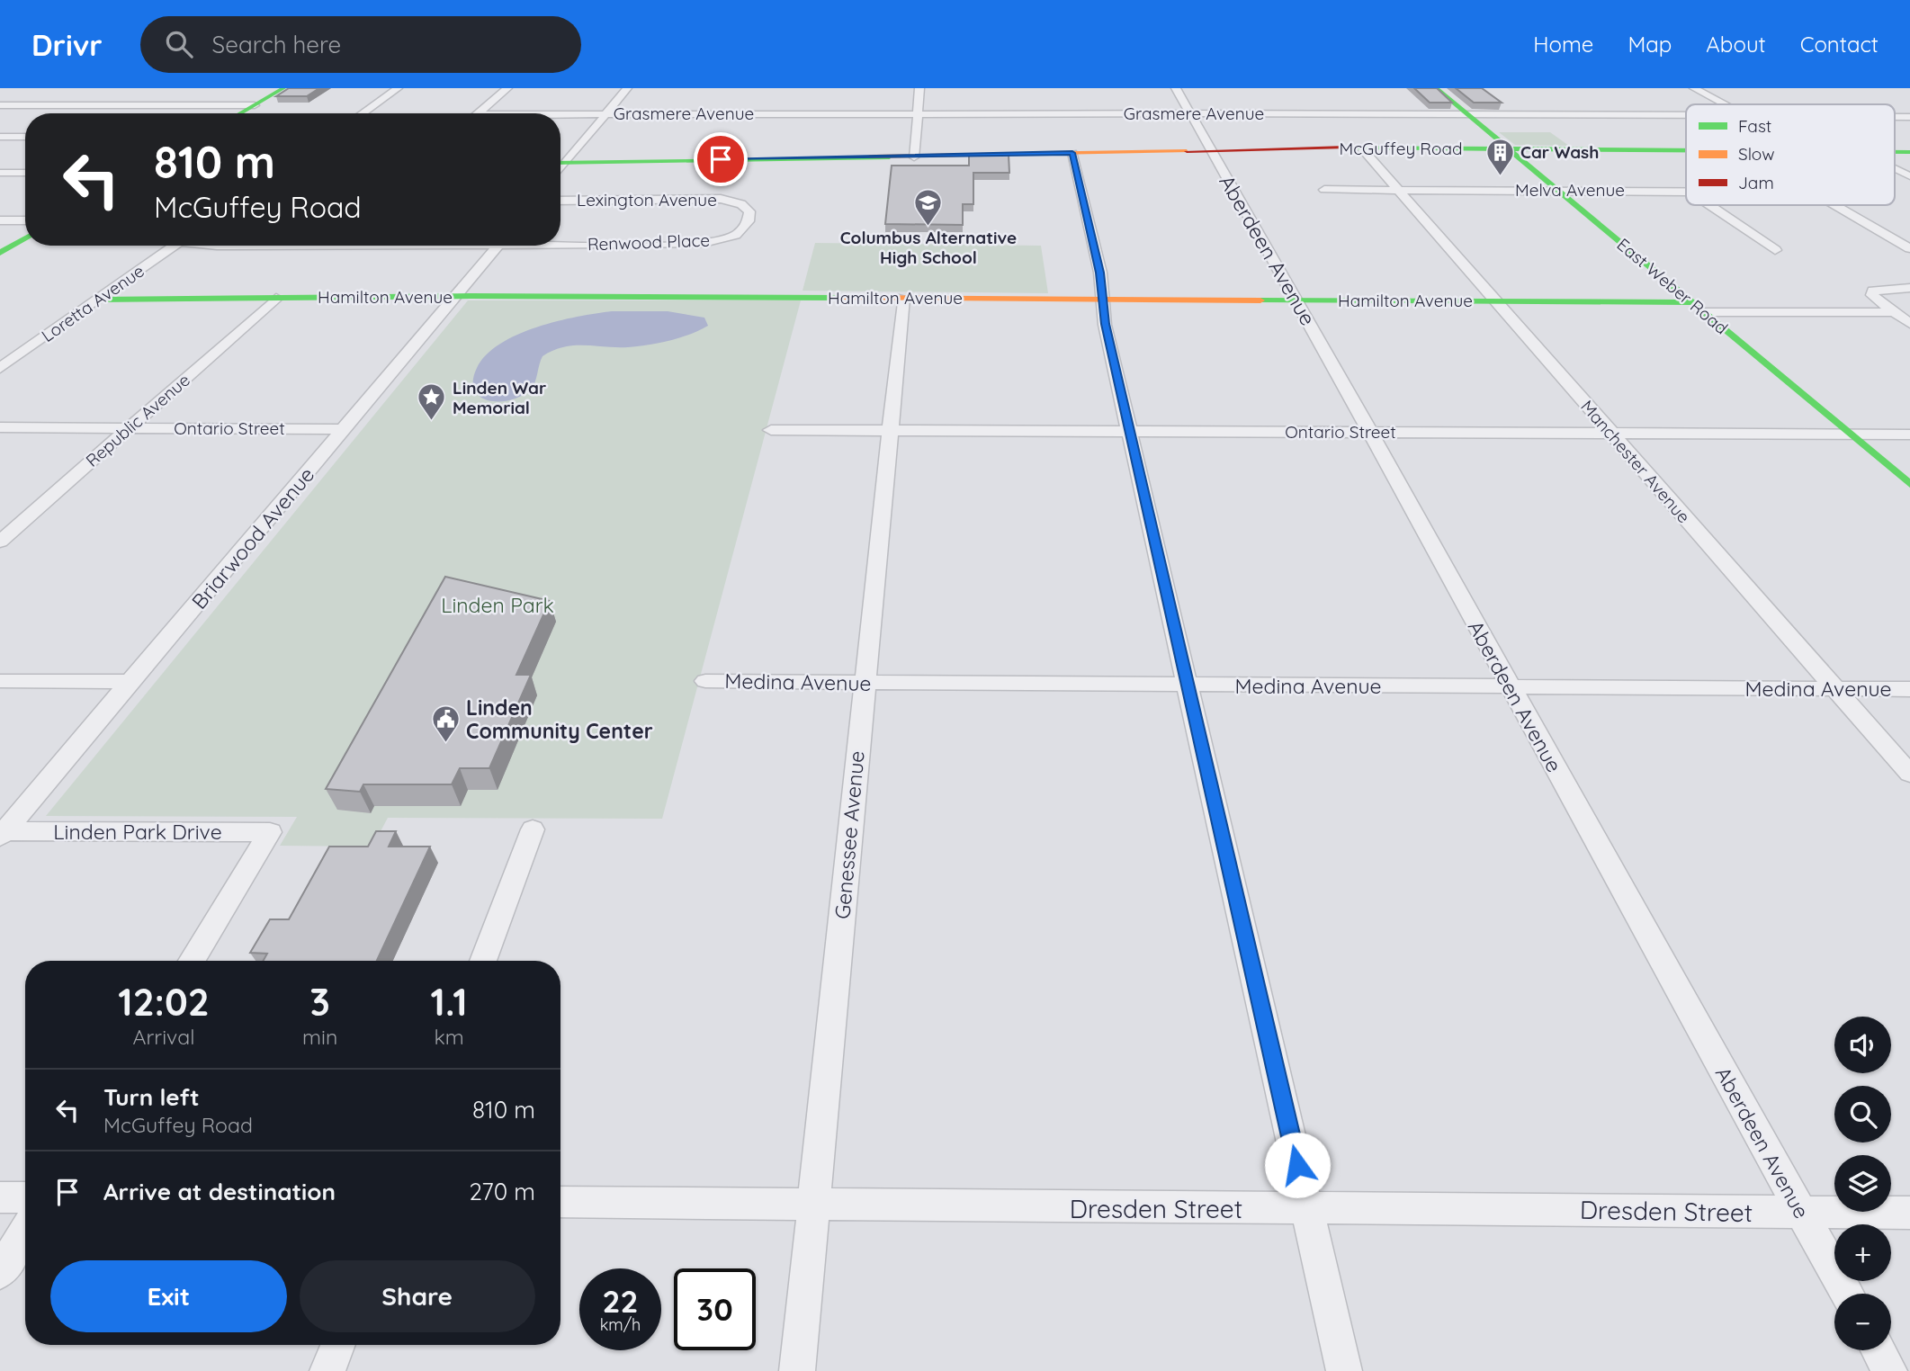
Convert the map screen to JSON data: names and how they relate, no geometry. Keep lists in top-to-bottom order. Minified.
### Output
{"streets":{"street":["Grasmere Avenue","McGuffey Road","Melva Avenue","Lexington Avenue","Renwood Place","Aberdeen Avenue","East Weber Road","Hamilton Avenue","Loretta Avenue","Republic Avenue","Ontario Street","Manchester Avenue","Briarwood Avenue","Medina Avenue","Linden Park Drive","Genessee Avenue","Dresden Street"]},"crossings":[["Grasmere Avenue","Aberdeen Avenue"],["Grasmere Avenue","East Weber Road"],["McGuffey Road","Aberdeen Avenue"],["McGuffey Road","East Weber Road"],["McGuffey Road","Manchester Avenue"],["Melva Avenue","East Weber Road"],["Melva Avenue","Manchester Avenue"],["Lexington Avenue","Renwood Place"],["Aberdeen Avenue","Hamilton Avenue"],["Aberdeen Avenue","Ontario Street"],["Aberdeen Avenue","Medina Avenue"],["Aberdeen Avenue","Dresden Street"],["East Weber Road","Hamilton Avenue"],["East Weber Road","Ontario Street"],["Hamilton Avenue","Loretta Avenue"],["Hamilton Avenue","Republic Avenue"],["Hamilton Avenue","Manchester Avenue"],["Hamilton Avenue","Briarwood Avenue"],["Hamilton Avenue","Genessee Avenue"],["Republic Avenue","Ontario Street"],["Ontario Street","Manchester Avenue"],["Ontario Street","Briarwood Avenue"],["Ontario Street","Genessee Avenue"],["Manchester Avenue","Medina Avenue"],["Briarwood Avenue","Linden Park Drive"],["Medina Avenue","Genessee Avenue"],["Genessee Avenue","Dresden Street"]],"parks":["Linden Park"],"places":{"building":["Car Wash"],"school or university":["Columbus Alternative High School"],"place":["Linden War Memorial"],"public building":["Linden Community Center"]},"legend":["Fast","Slow","Jam"],"page":{"header":"Drivr","search":"Search here","nav":["Home","Map","About","Contact"],"turn":["810 m","McGuffey Road"],"eta":["12:02","Arrival","3","min","1.1","km"],"map_buttons":["+","−"],"list":[{"name":"Turn left","note":"McGuffey Road","value":"810 m"},{"name":"Arrive at destination","value":"270 m"}],"buttons":["Exit","Share"],"speed":"22 km/h","limit":"30"}}
